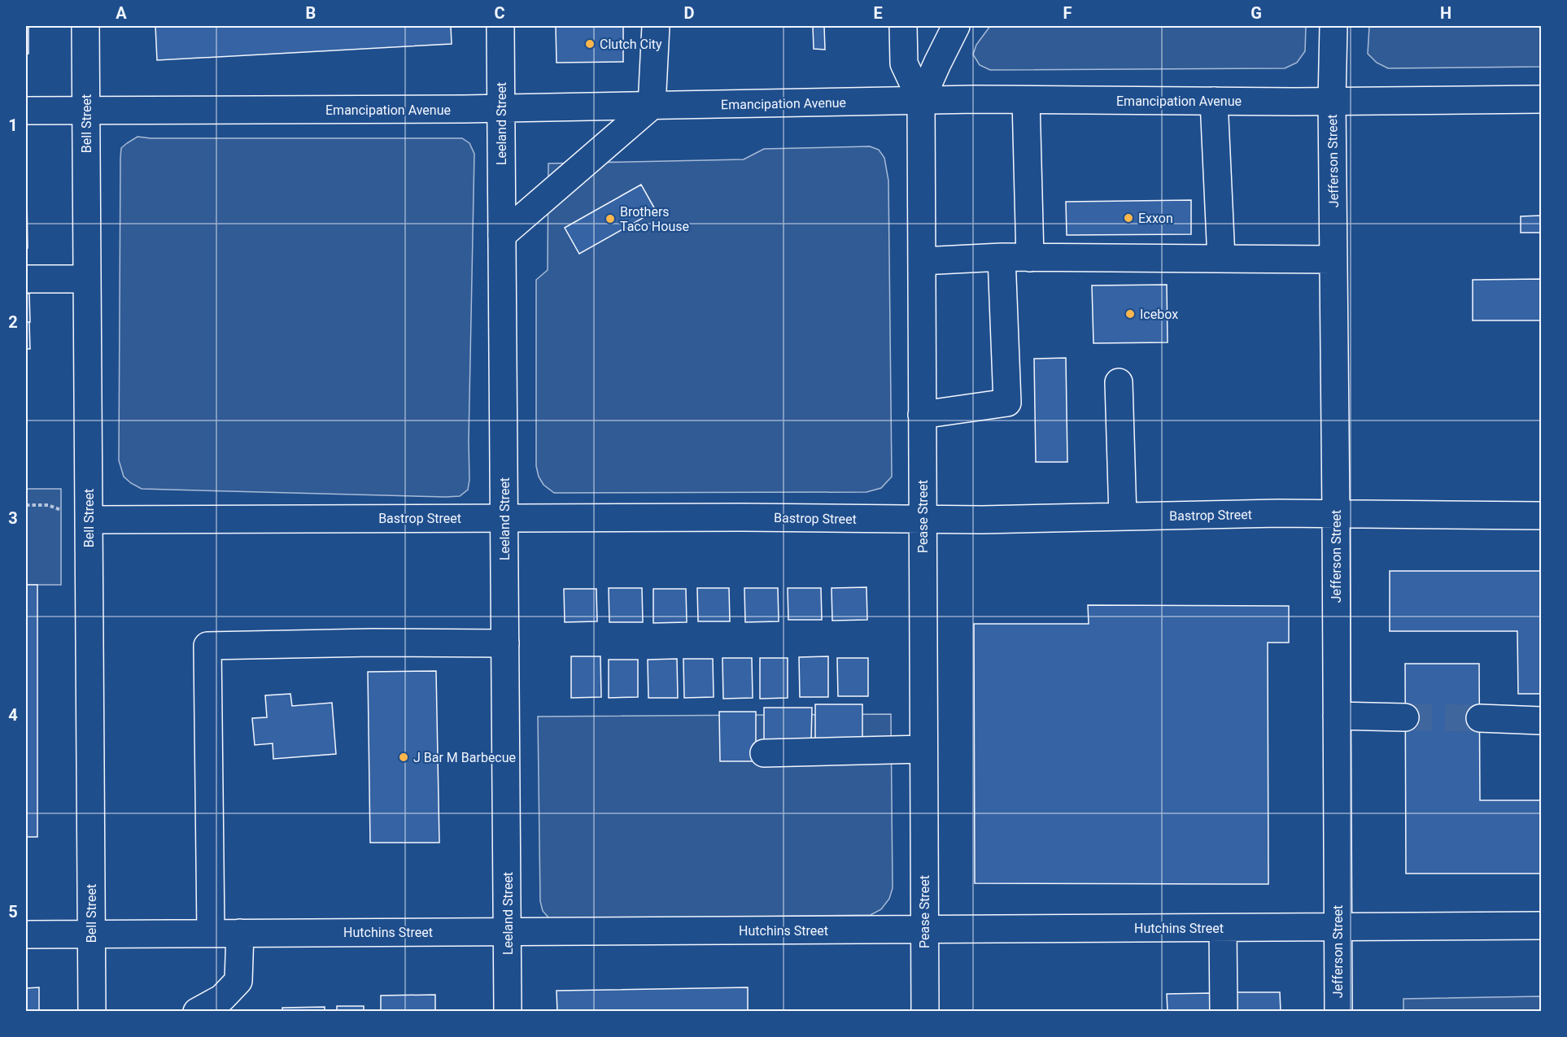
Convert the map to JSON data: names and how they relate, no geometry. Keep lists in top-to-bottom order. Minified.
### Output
{"streets":{"main road":["Emancipation Avenue","Bell Street","Leeland Street","Jefferson Street","Bastrop Street","Pease Street","Hutchins Street"]},"crossings":[["Emancipation Avenue","Bell Street"],["Emancipation Avenue","Leeland Street"],["Emancipation Avenue","Jefferson Street"],["Emancipation Avenue","Pease Street"],["Bell Street","Bastrop Street"],["Bell Street","Hutchins Street"],["Leeland Street","Bastrop Street"],["Leeland Street","Hutchins Street"],["Jefferson Street","Bastrop Street"],["Jefferson Street","Hutchins Street"],["Bastrop Street","Pease Street"],["Pease Street","Hutchins Street"]],"places":["Clutch City","Exxon","Brothers Taco House","Icebox","J Bar M Barbecue"],"grid":{"columns":["A","B","C","D","E","F","G","H"],"rows":["1","2","3","4","5"]}}
